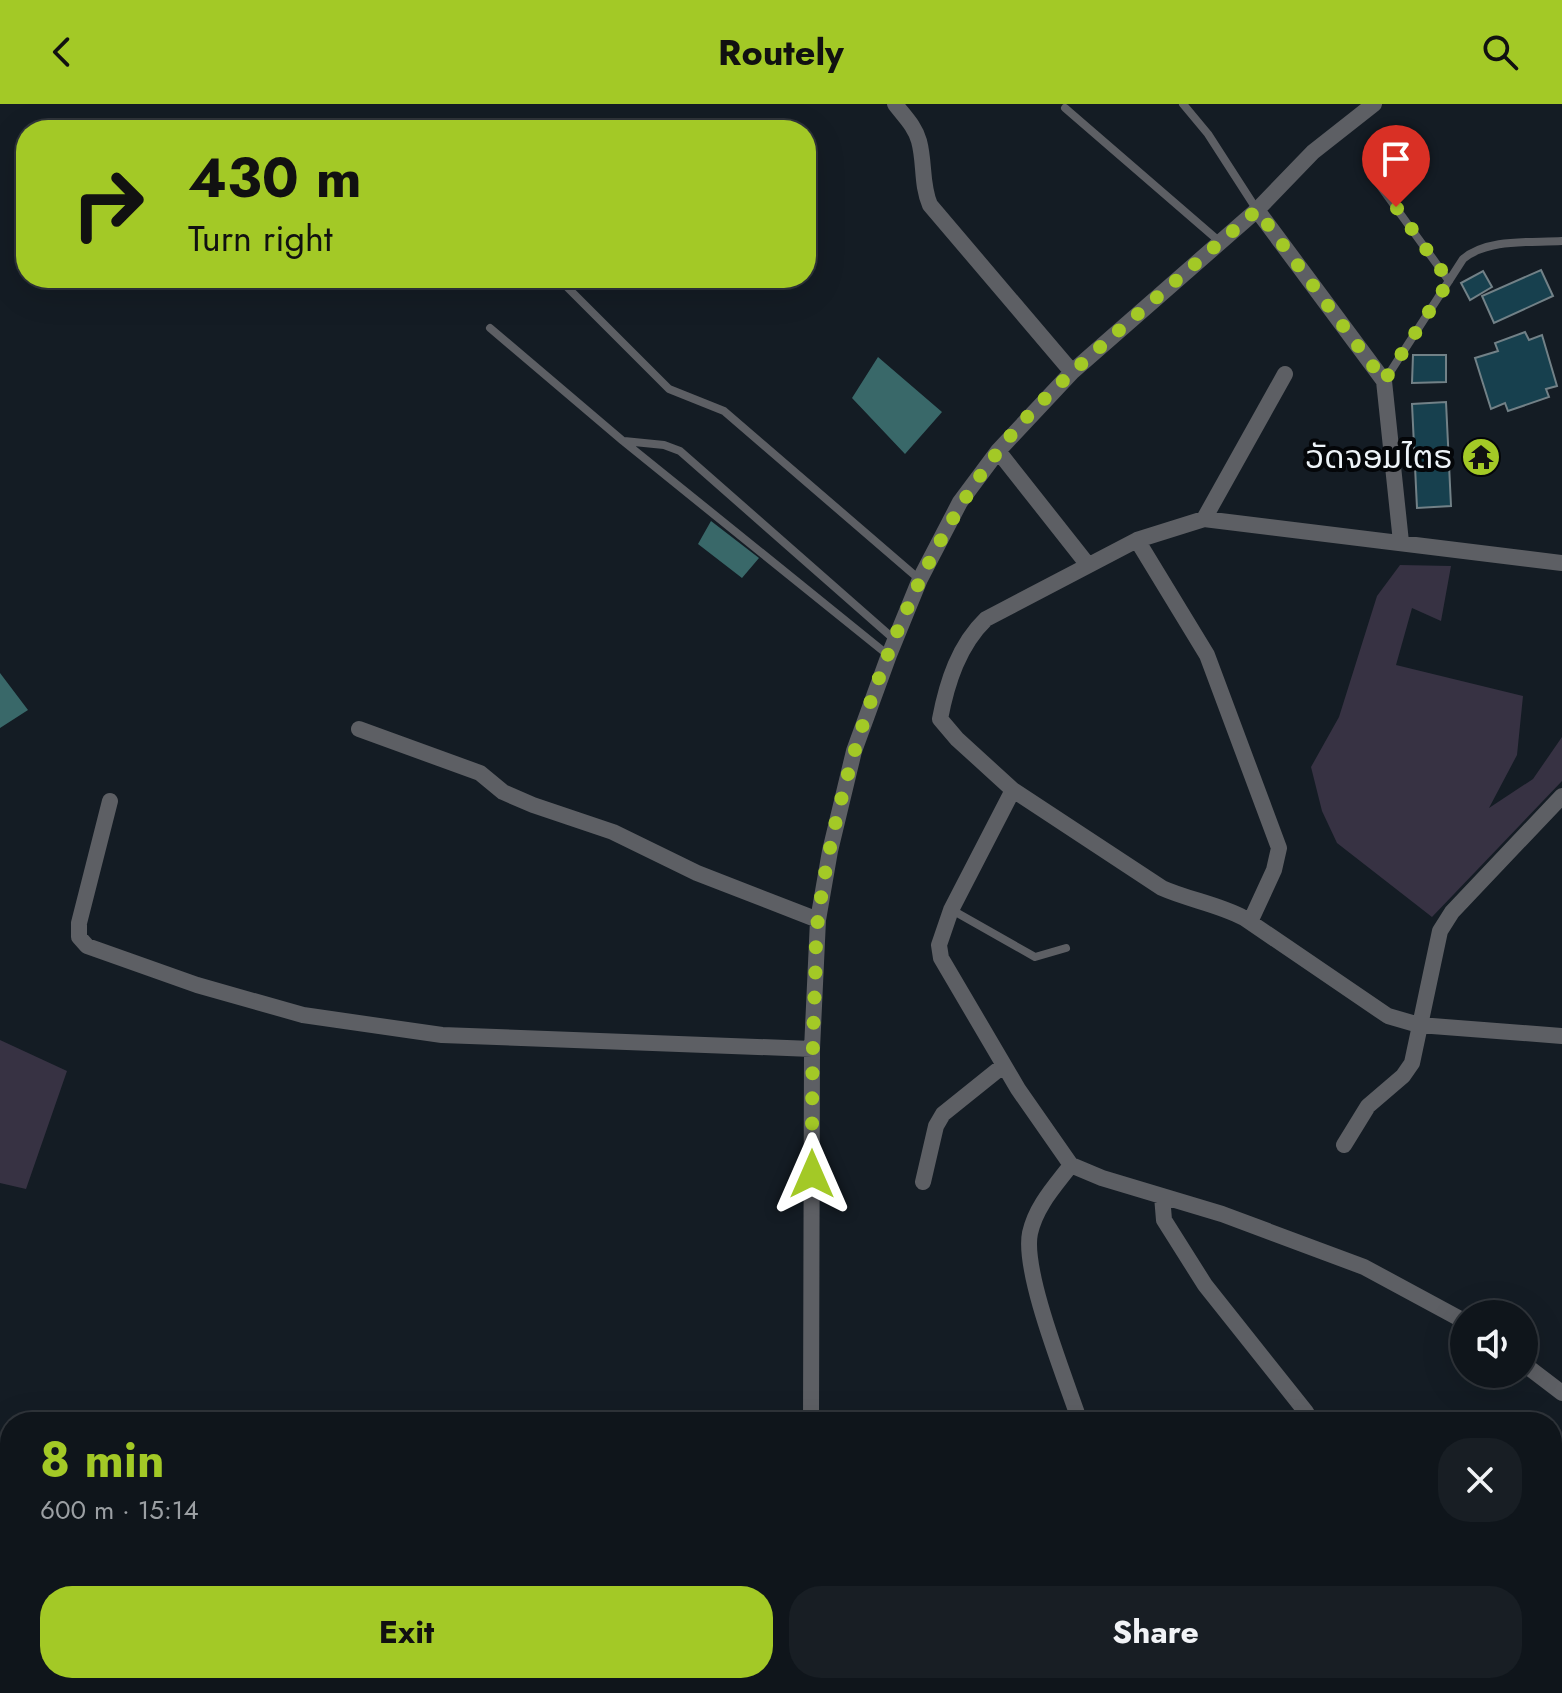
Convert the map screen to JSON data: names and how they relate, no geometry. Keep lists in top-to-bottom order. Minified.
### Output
{"places":{"temple":["ວັດຈອມໄຕຣ"]},"page":{"header":"Routely","turn":["430 m","Turn right"],"heading":["8 min","600 m · 15:14"],"buttons":["Exit","Share"]}}
